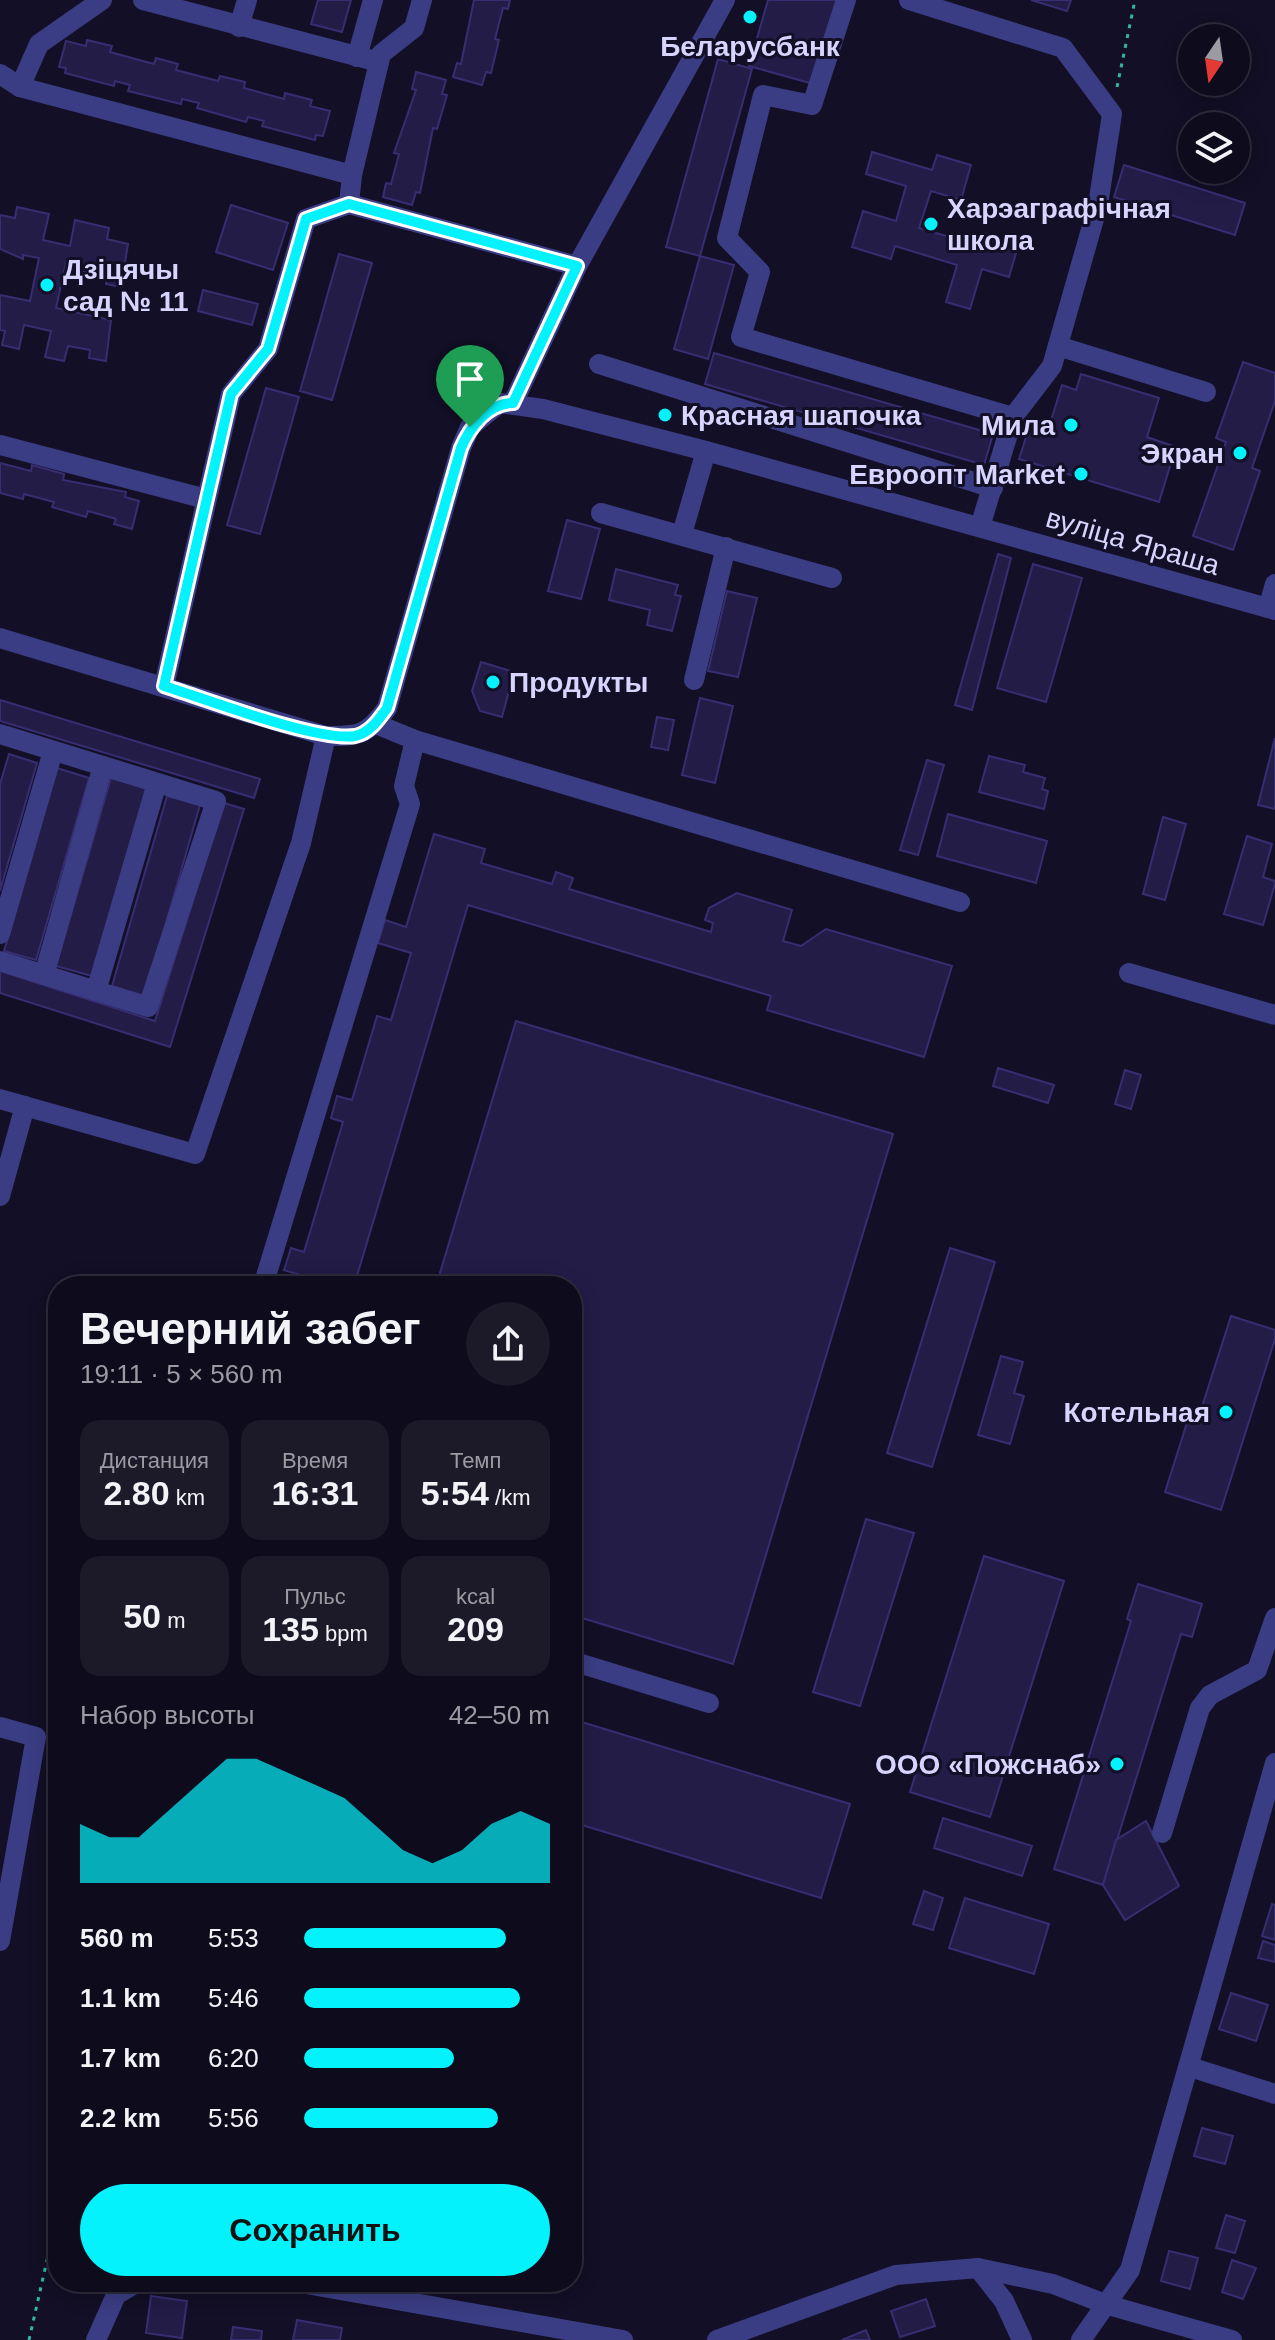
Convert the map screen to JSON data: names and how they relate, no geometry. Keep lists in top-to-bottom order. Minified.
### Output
{"streets":{"street":["вуліца Яраша"]},"places":["Беларусбанк","Харэаграфічная школа","Дзіцячы сад № 11","Красная шапочка","Мила","Экран","Евроопт Market","Продукты","Котельная","ООО «Пожснаб»"],"north":"bottom","page":{"heading":["Вечерний забег","19:11 · 5 × 560 m"],"stats":[["Дистанция","2.80 km"],["Время","16:31"],["Темп","5:54 /km"],["50 m"],["Пульс","135 bpm"],["kcal","209"]],"chart":["Набор высоты","42–50 m"],"list":[{"name":"560 m","note":"5:53"},{"name":"1.1 km","note":"5:46"},{"name":"1.7 km","note":"6:20"},{"name":"2.2 km","note":"5:56"}],"buttons":"Сохранить"}}
